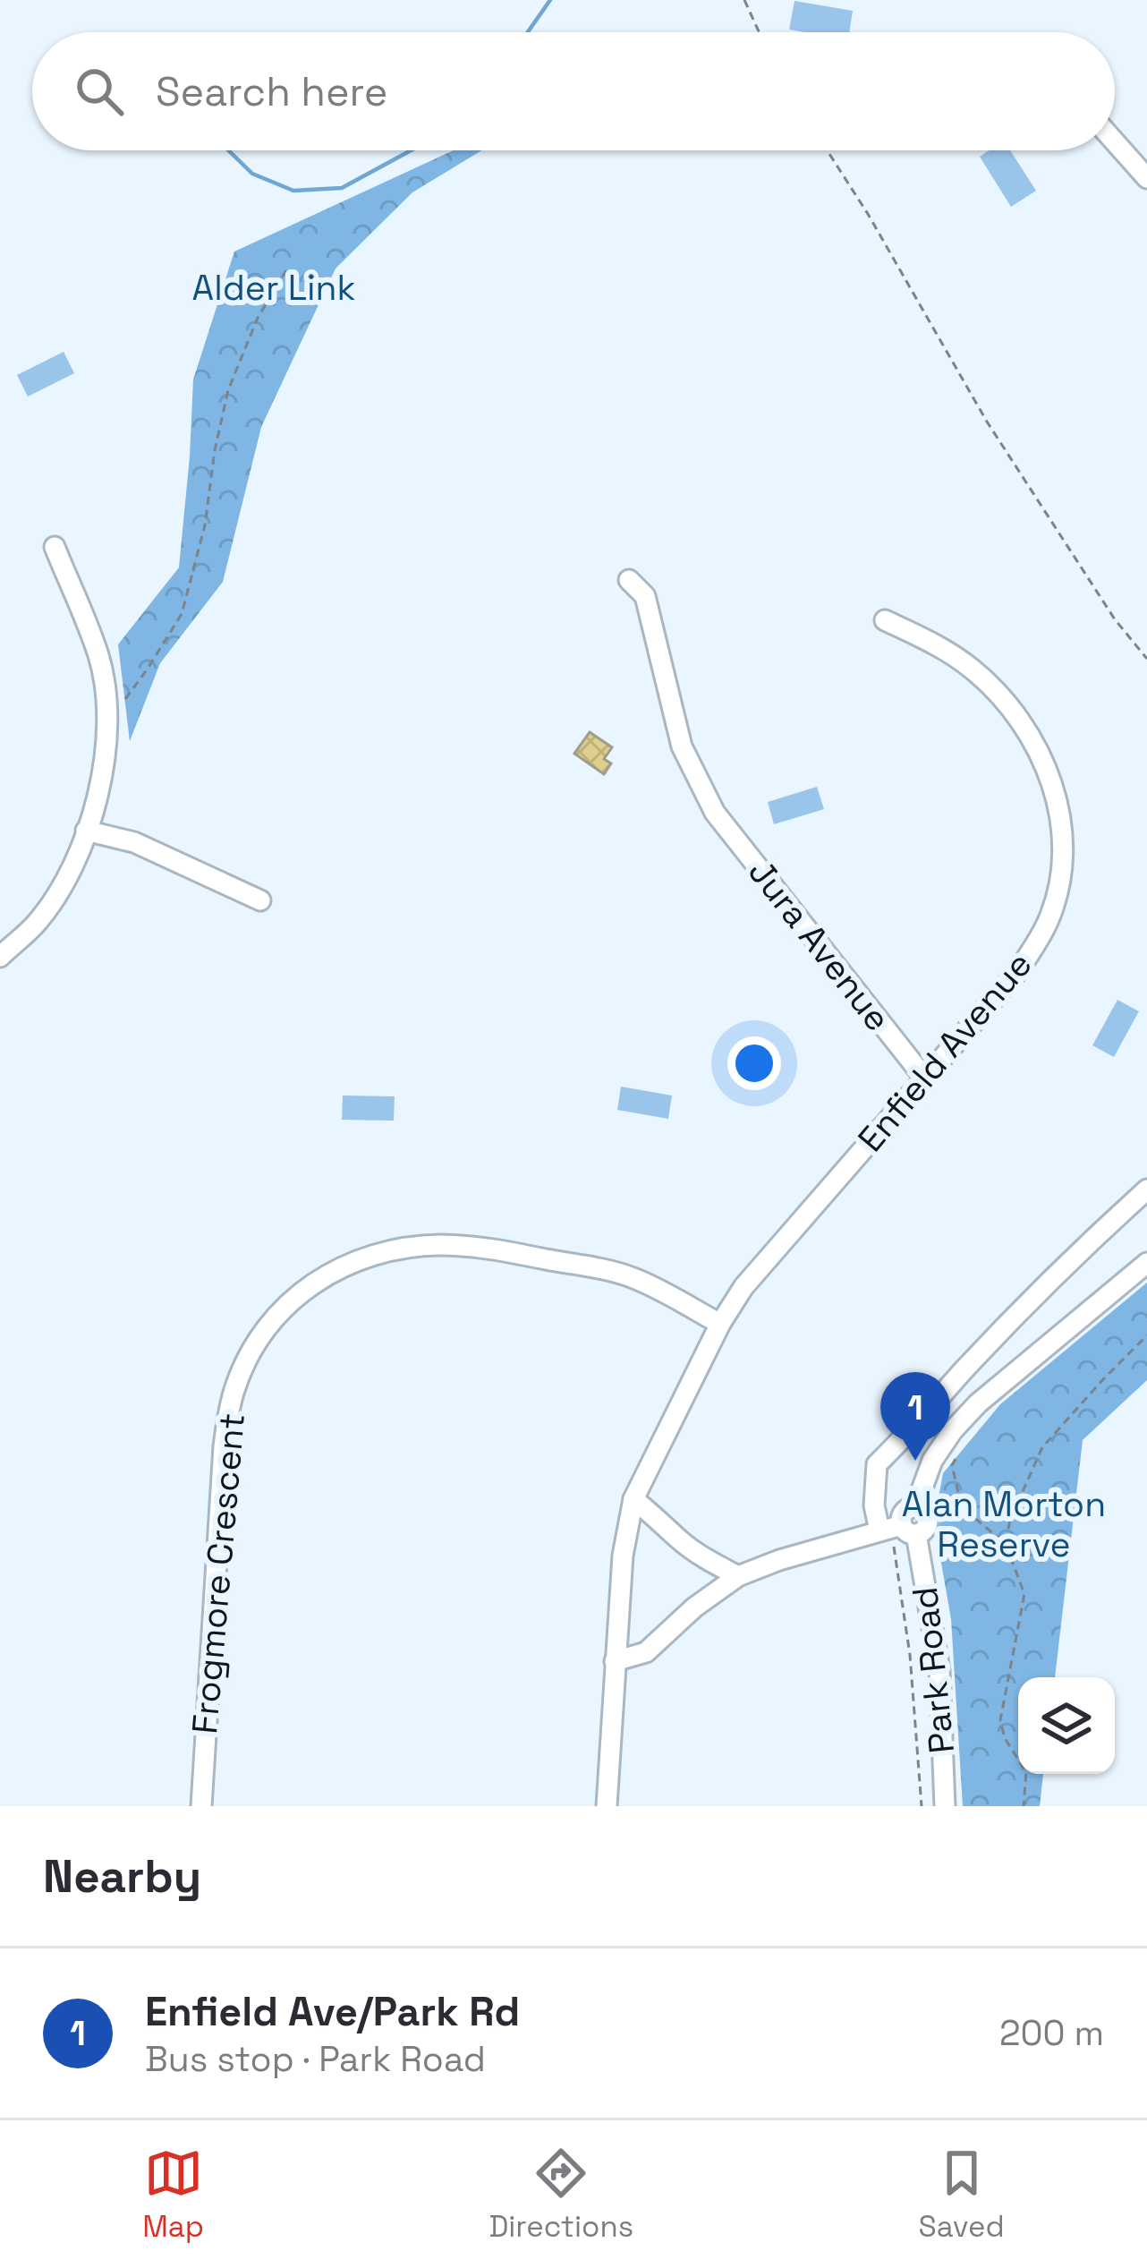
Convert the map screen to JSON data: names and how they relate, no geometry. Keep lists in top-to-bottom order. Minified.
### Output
{"streets":{"street":["Jura Avenue","Enfield Avenue","Frogmore Crescent","Park Road"]},"crossings":[["Jura Avenue","Enfield Avenue"],["Enfield Avenue","Frogmore Crescent"]],"parks":["Alder Link","Alan Morton Reserve"],"page":{"search":"Search here","pins":"1","heading":"Nearby","list":[{"mark":"1","name":"Enfield Ave/Park Rd","note":"Bus stop · Park Road","value":"200 m"}],"nav":["Map","Directions","Saved"]}}
